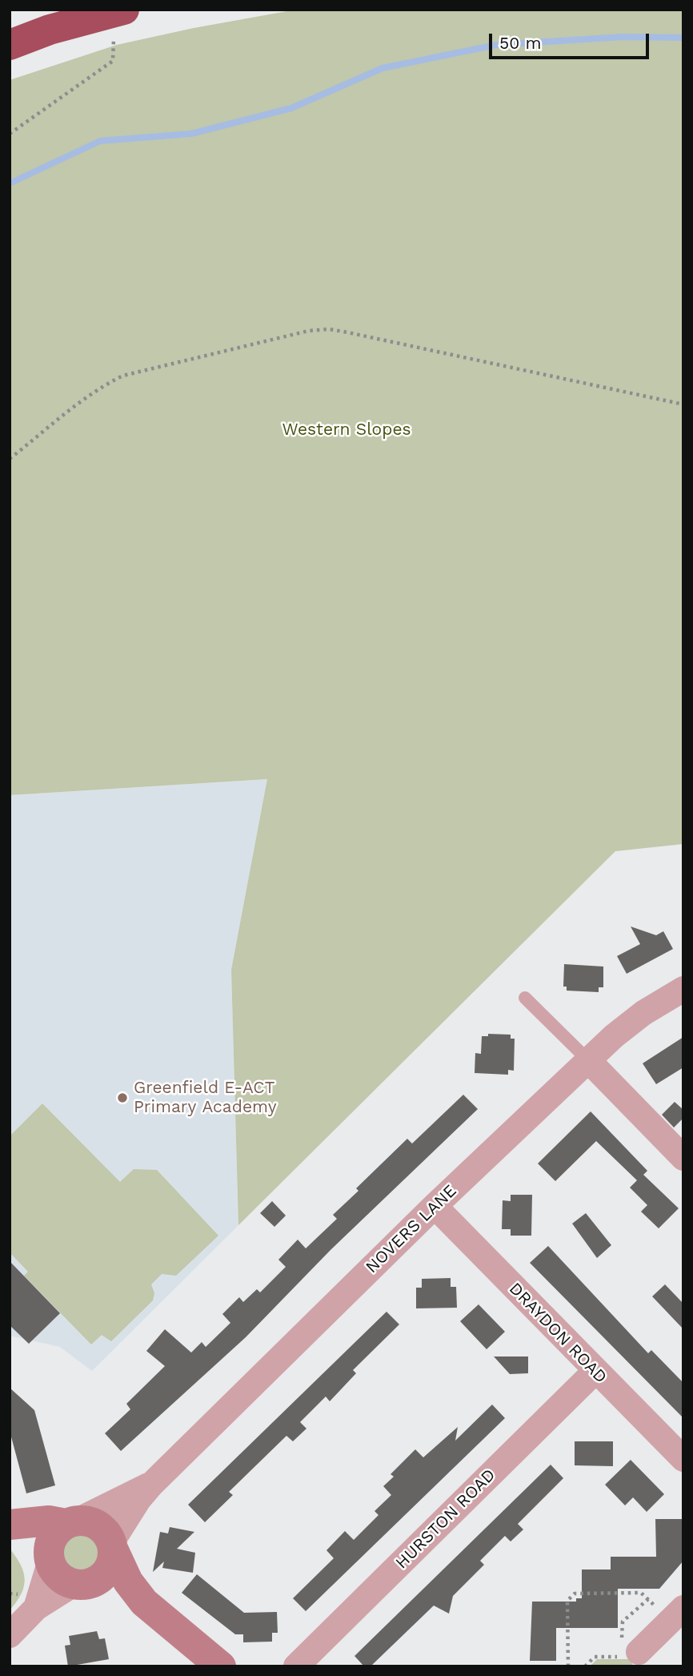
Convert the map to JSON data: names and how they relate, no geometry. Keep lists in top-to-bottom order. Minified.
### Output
{"streets":{"street":["NOVERS LANE","DRAYDON ROAD","HURSTON ROAD"]},"crossings":[["NOVERS LANE","DRAYDON ROAD"],["DRAYDON ROAD","HURSTON ROAD"]],"parks":["Western Slopes"],"places":["Greenfield E-ACT Primary Academy"],"scale_bar":"50 m"}
